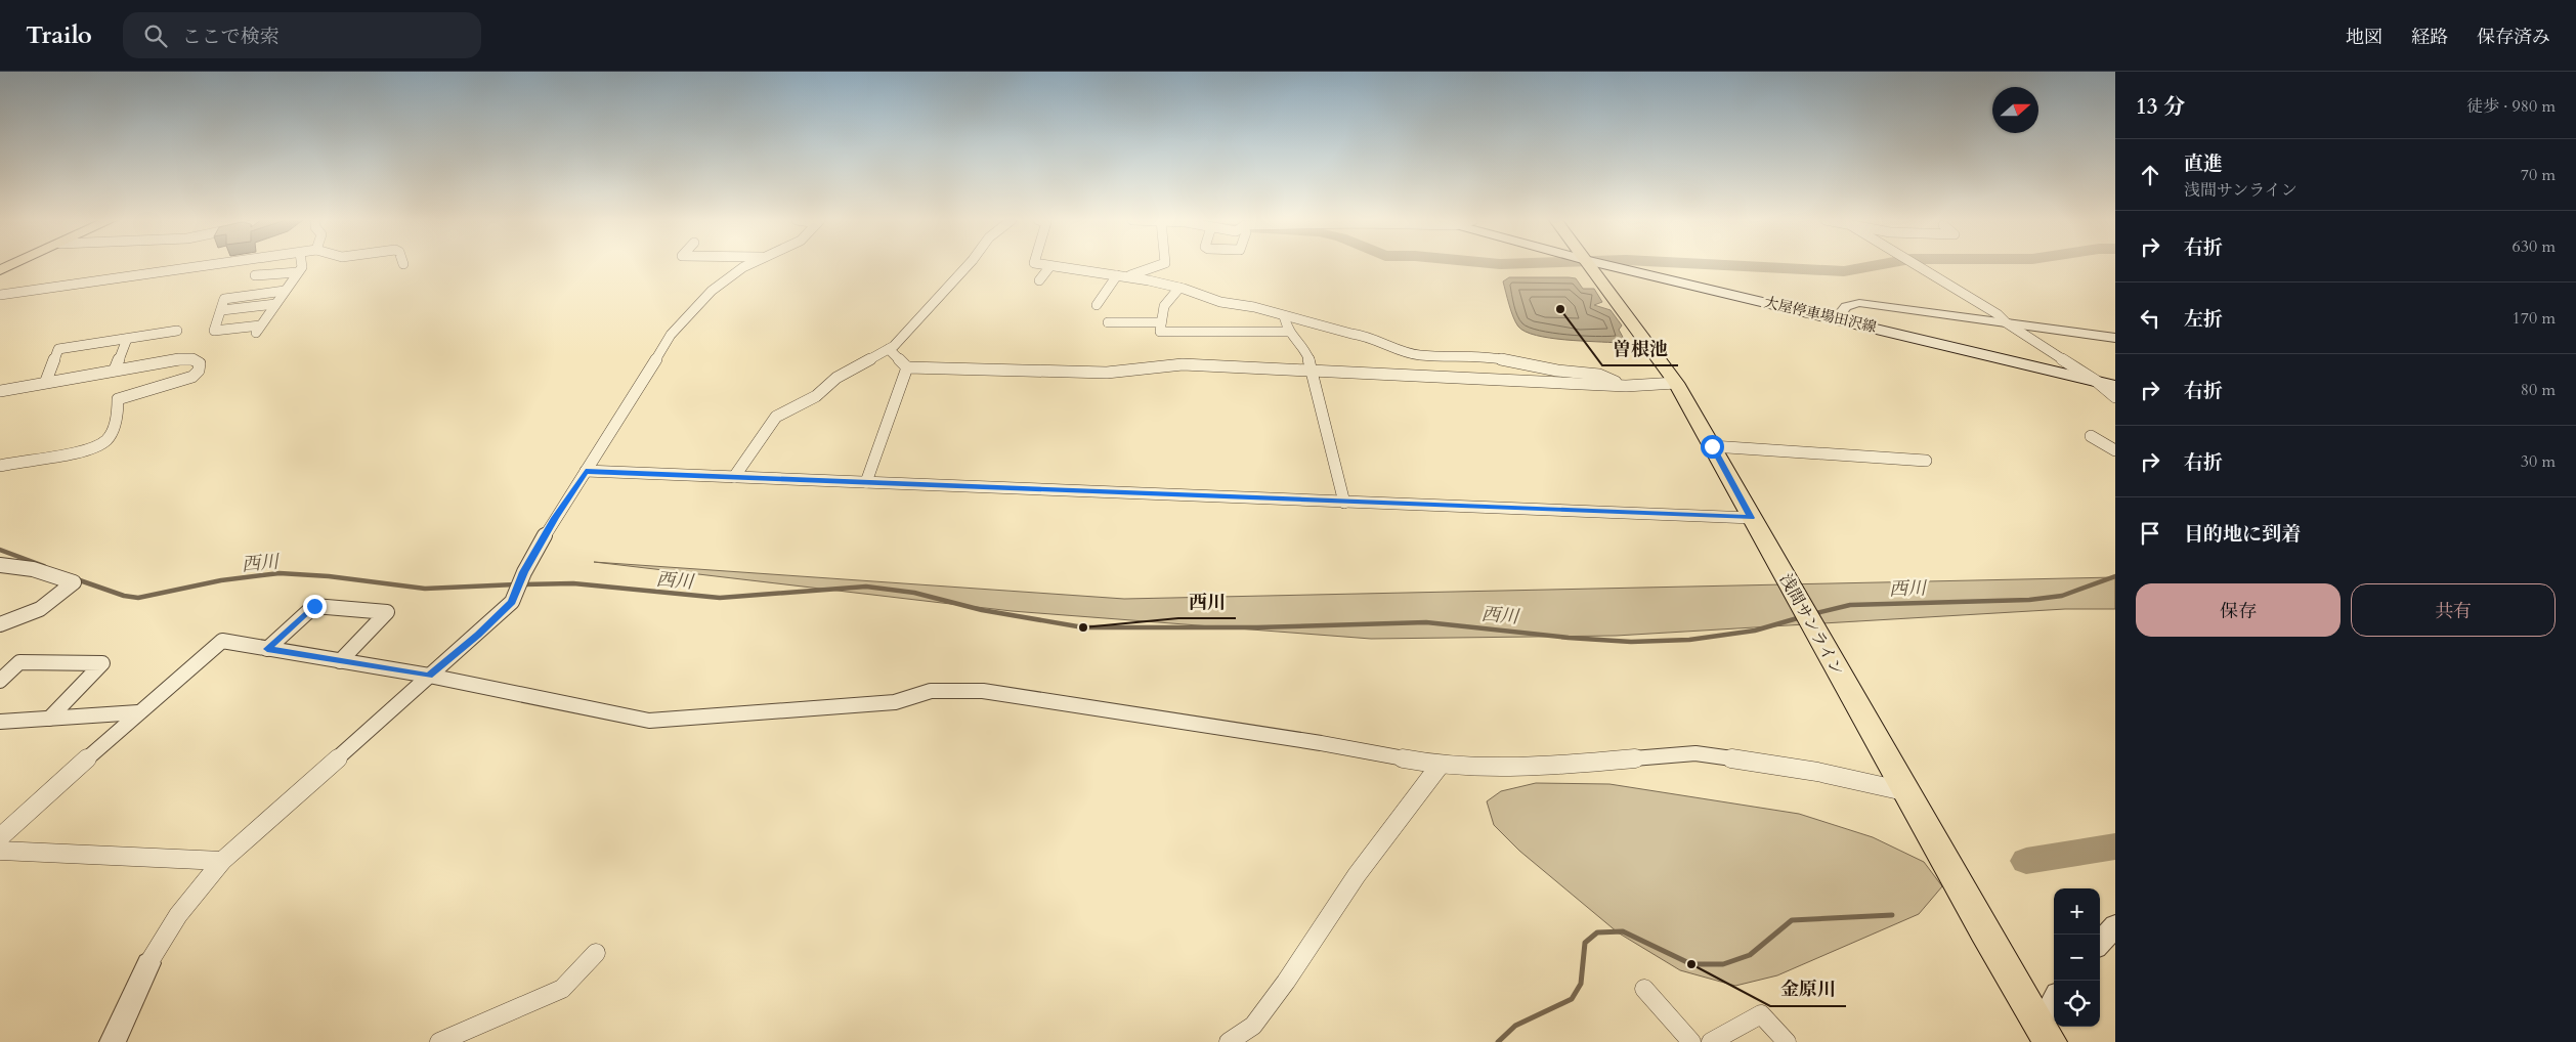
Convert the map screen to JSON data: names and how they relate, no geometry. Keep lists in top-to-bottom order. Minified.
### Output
{"streets":{"main road":["大屋停車場田沢線","浅間サンライン"]},"water":["西川"],"places":["曽根池","西川","金原川"],"north":"right","page":{"header":"Trailo","search":"ここで検索","nav":["地図","経路","保存済み"],"heading":["13 分","徒歩 · 980 m"],"list":[["直進","浅間サンライン","70 m"],["右折","630 m"],["左折","170 m"],["右折","80 m"],["右折","30 m"],"目的地に到着"],"buttons":["保存","共有"],"map_buttons":["+","−"]}}
